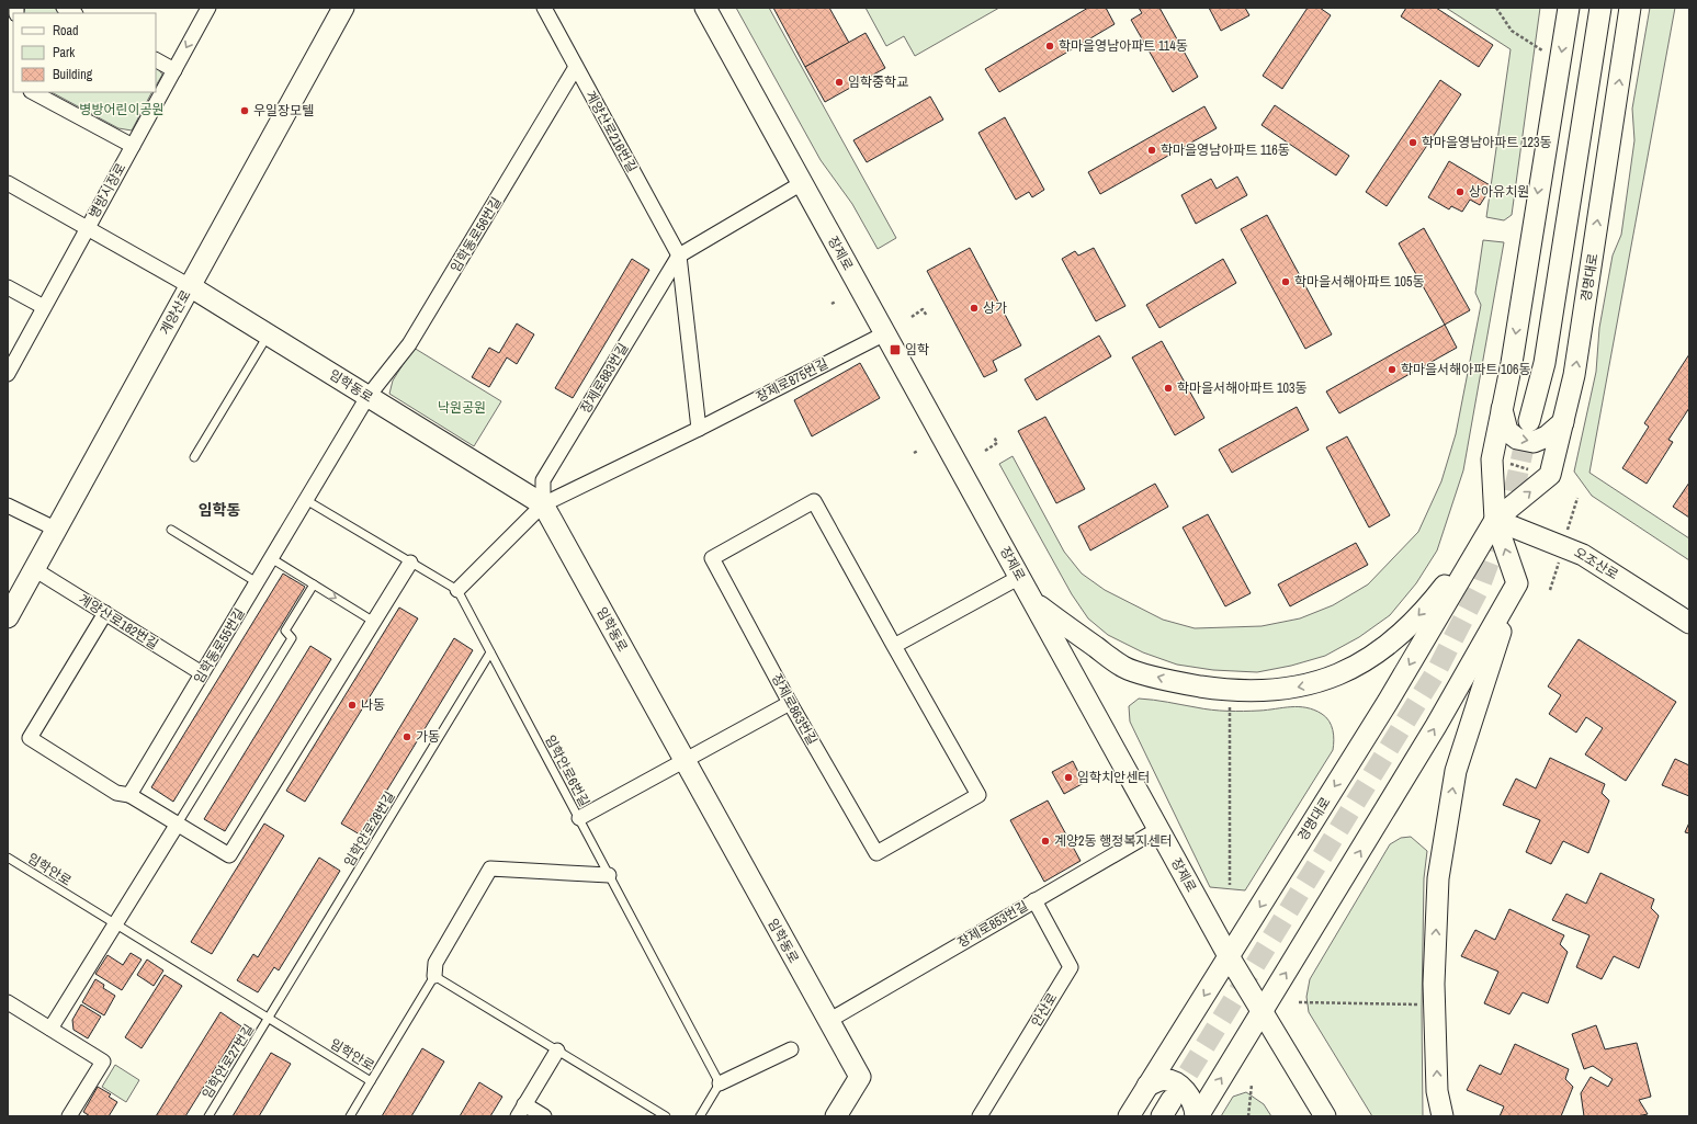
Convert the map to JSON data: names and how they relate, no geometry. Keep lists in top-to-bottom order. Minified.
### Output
{"streets":{"street":["계양산로216번길","병방시장로","임학동로56번길","장제로","경명대로","계양산로","장제로883번길","장제로875번길","임학동로","오조산로","계양산로182번길","임학동로55번길","장제로863번길","장제로853번길","안산로"],"lane":["임학안로6번길","임학안로28번길","임학안로","임학안로27번길"]},"crossings":[["계양산로216번길","임학동로56번길"],["계양산로216번길","장제로883번길"],["임학동로56번길","임학동로"],["임학동로56번길","임학동로55번길"],["장제로","경명대로"],["장제로","장제로883번길"],["장제로","장제로875번길"],["장제로","장제로853번길"],["경명대로","오조산로"],["계양산로","임학동로"],["계양산로","계양산로182번길"],["장제로883번길","장제로875번길"],["장제로883번길","임학동로"],["장제로875번길","임학동로"],["장제로875번길","임학안로6번길"],["임학동로","임학동로55번길"],["임학동로","장제로853번길"],["계양산로182번길","임학동로55번길"],["임학안로6번길","임학안로28번길"],["임학안로28번길","임학안로"],["임학안로28번길","임학안로27번길"],["임학안로","임학안로27번길"],["장제로853번길","안산로"]],"districts":["임학동"],"parks":["병방어린이공원","낙원공원"],"places":{"other":["학마을영남아파트 114동","임학중학교","우일장모텔","학마을영남아파트 123동","학마을영남아파트 116동","상아유치원","학마을서해아파트 105동","상가","학마을서해아파트 106동","학마을서해아파트 103동","나동","가동","임학치안센터","계양2동 행정복지센터"],"transit":["임학"]},"legend":["Road","Park","Building"]}
